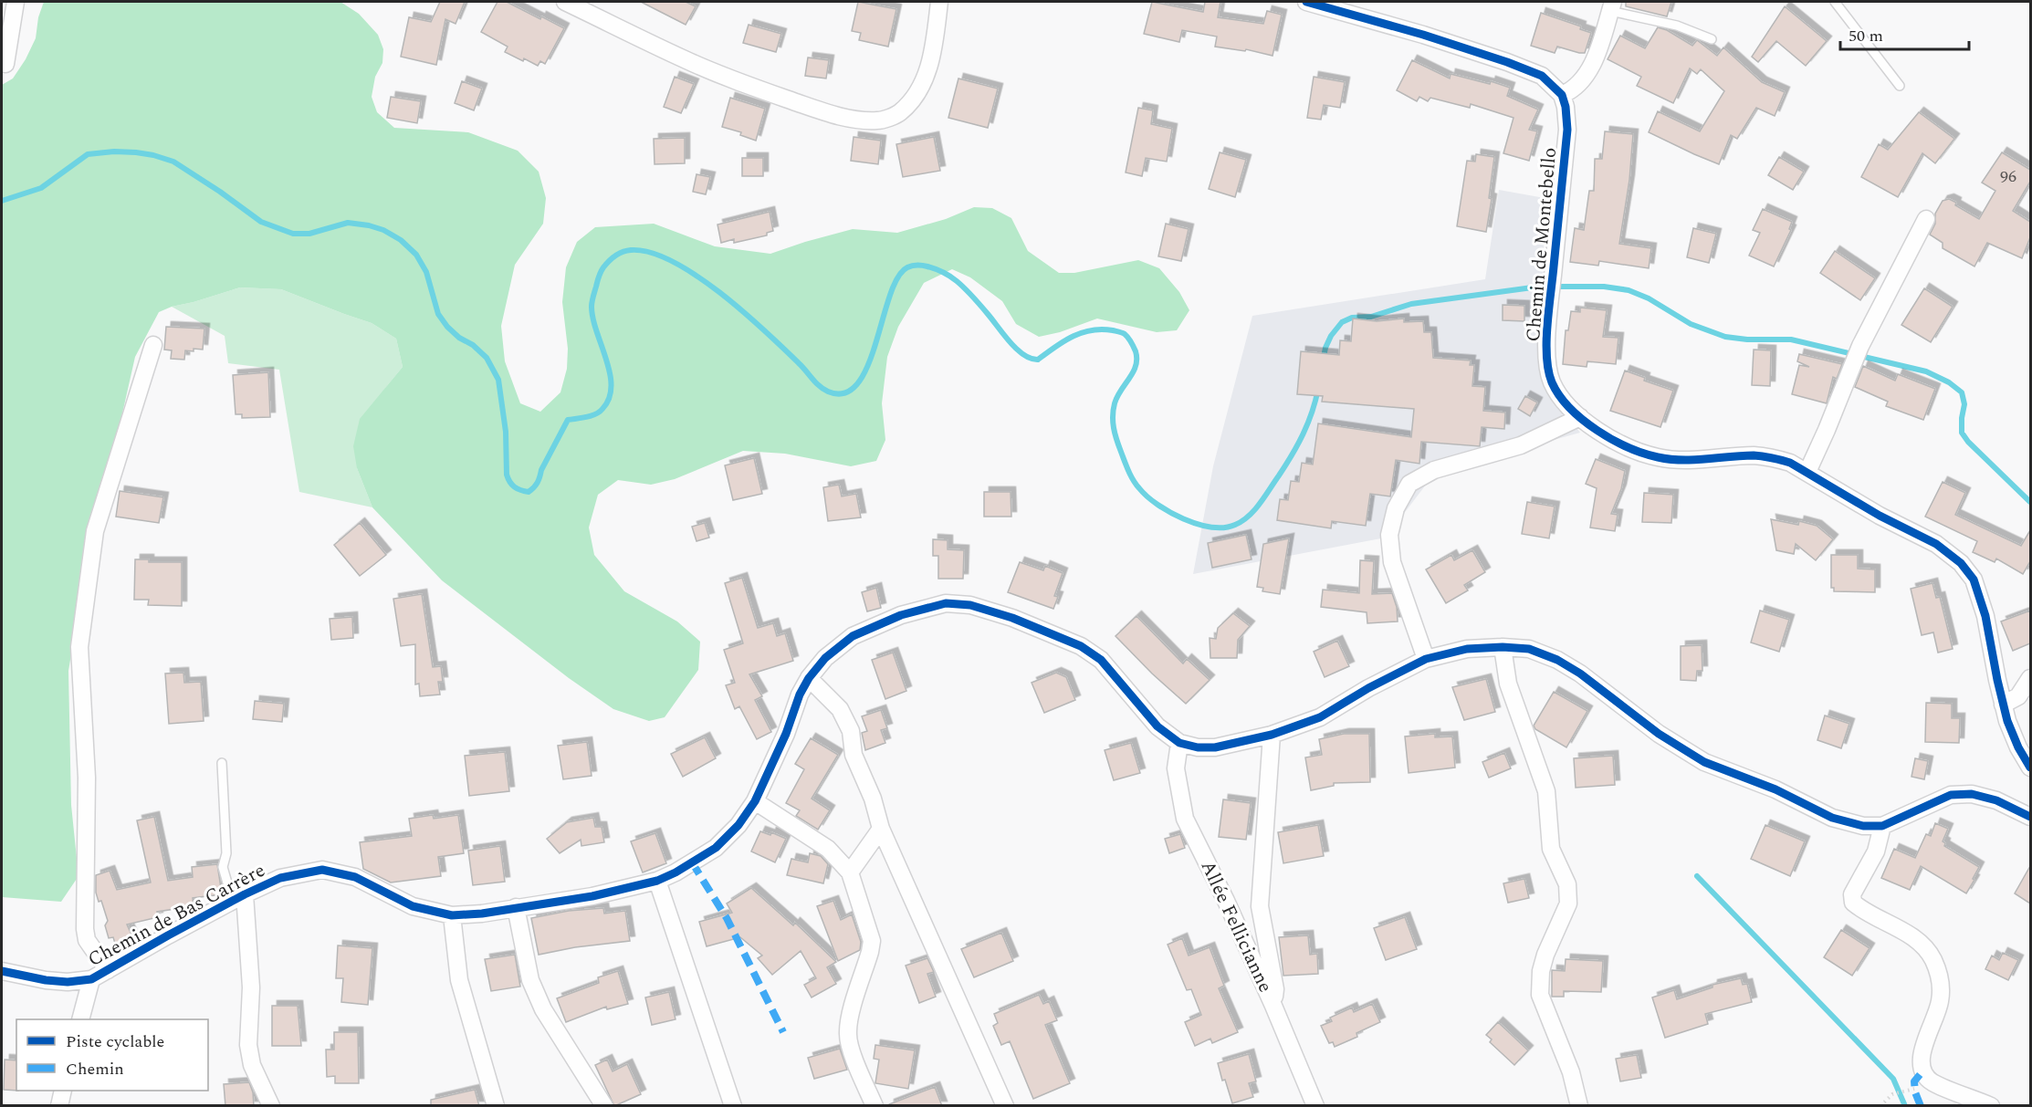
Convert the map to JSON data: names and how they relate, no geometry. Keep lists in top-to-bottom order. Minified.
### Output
{"streets":{"street":["Chemin de Montebello","Chemin de Bas Carrère","Allée Fellicianne"]},"crossings":[["Chemin de Bas Carrère","Allée Fellicianne"]],"house_numbers":["96"],"legend":["Piste cyclable","Chemin"],"scale_bar":"50 m"}
